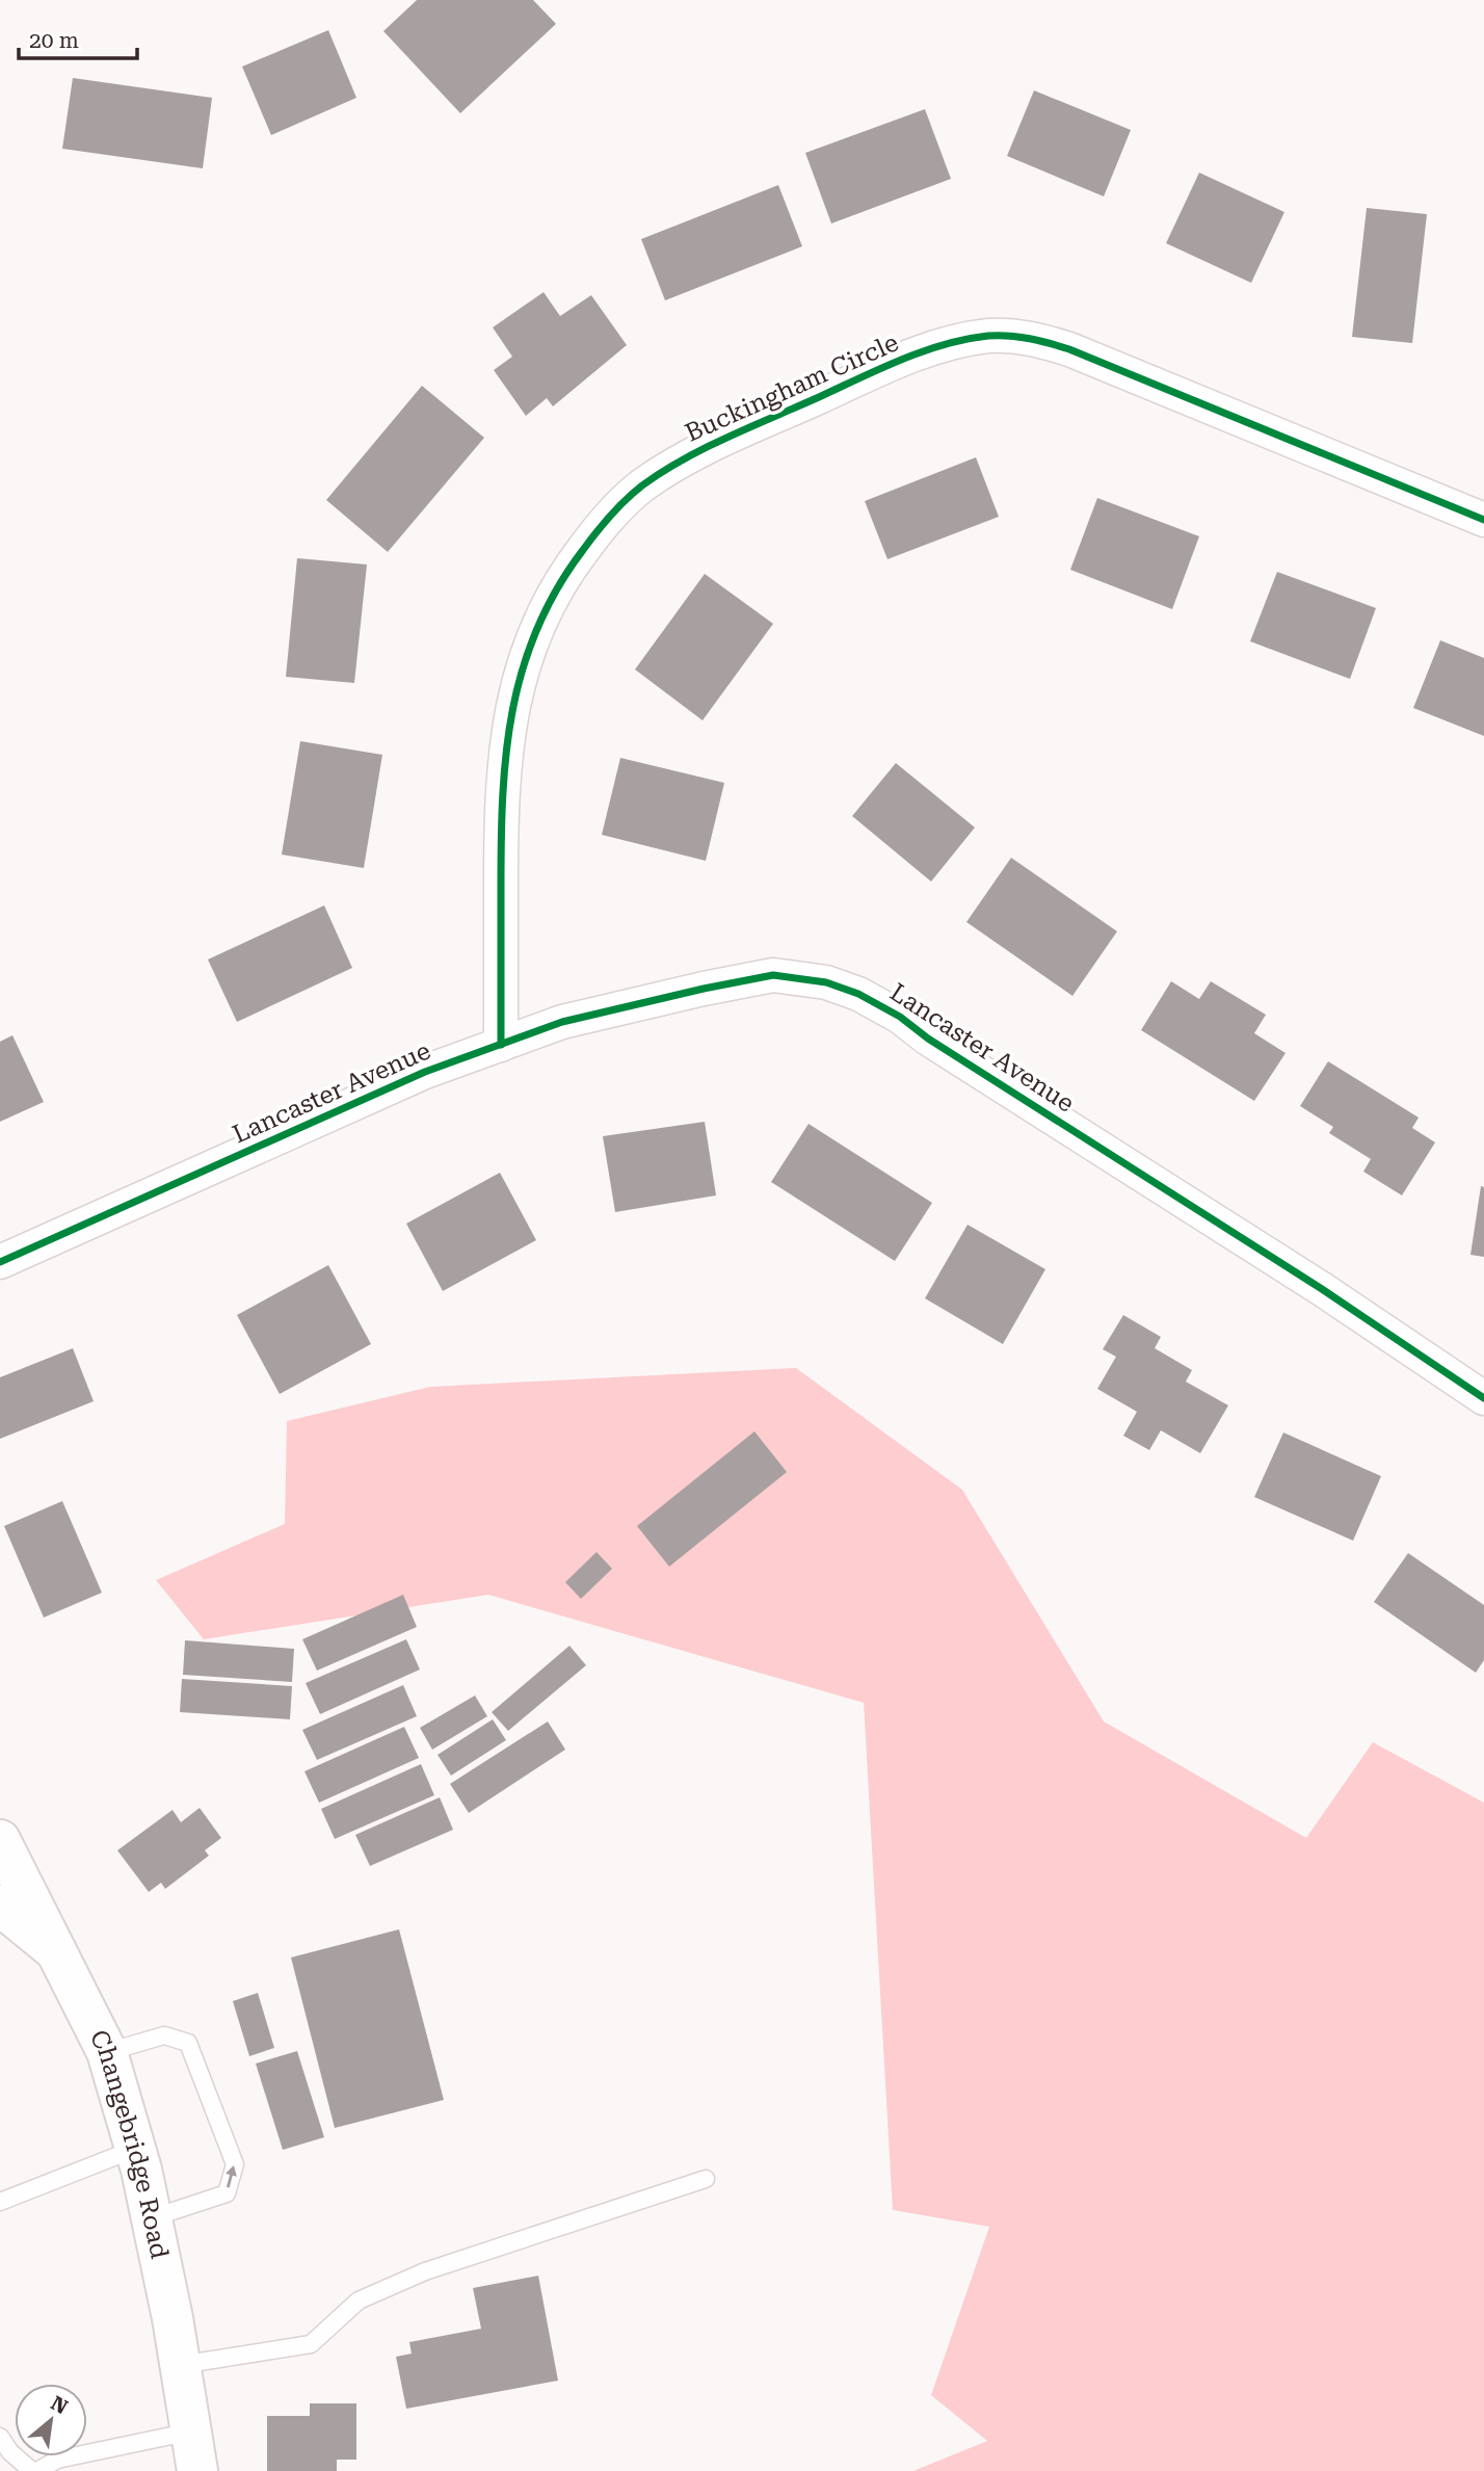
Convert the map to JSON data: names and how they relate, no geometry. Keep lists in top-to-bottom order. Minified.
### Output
{"streets":{"main road":["Changebridge Road"],"street":["Buckingham Circle","Lancaster Avenue"]},"crossings":[["Buckingham Circle","Lancaster Avenue"]],"scale_bar":"20 m","north":"top right"}
